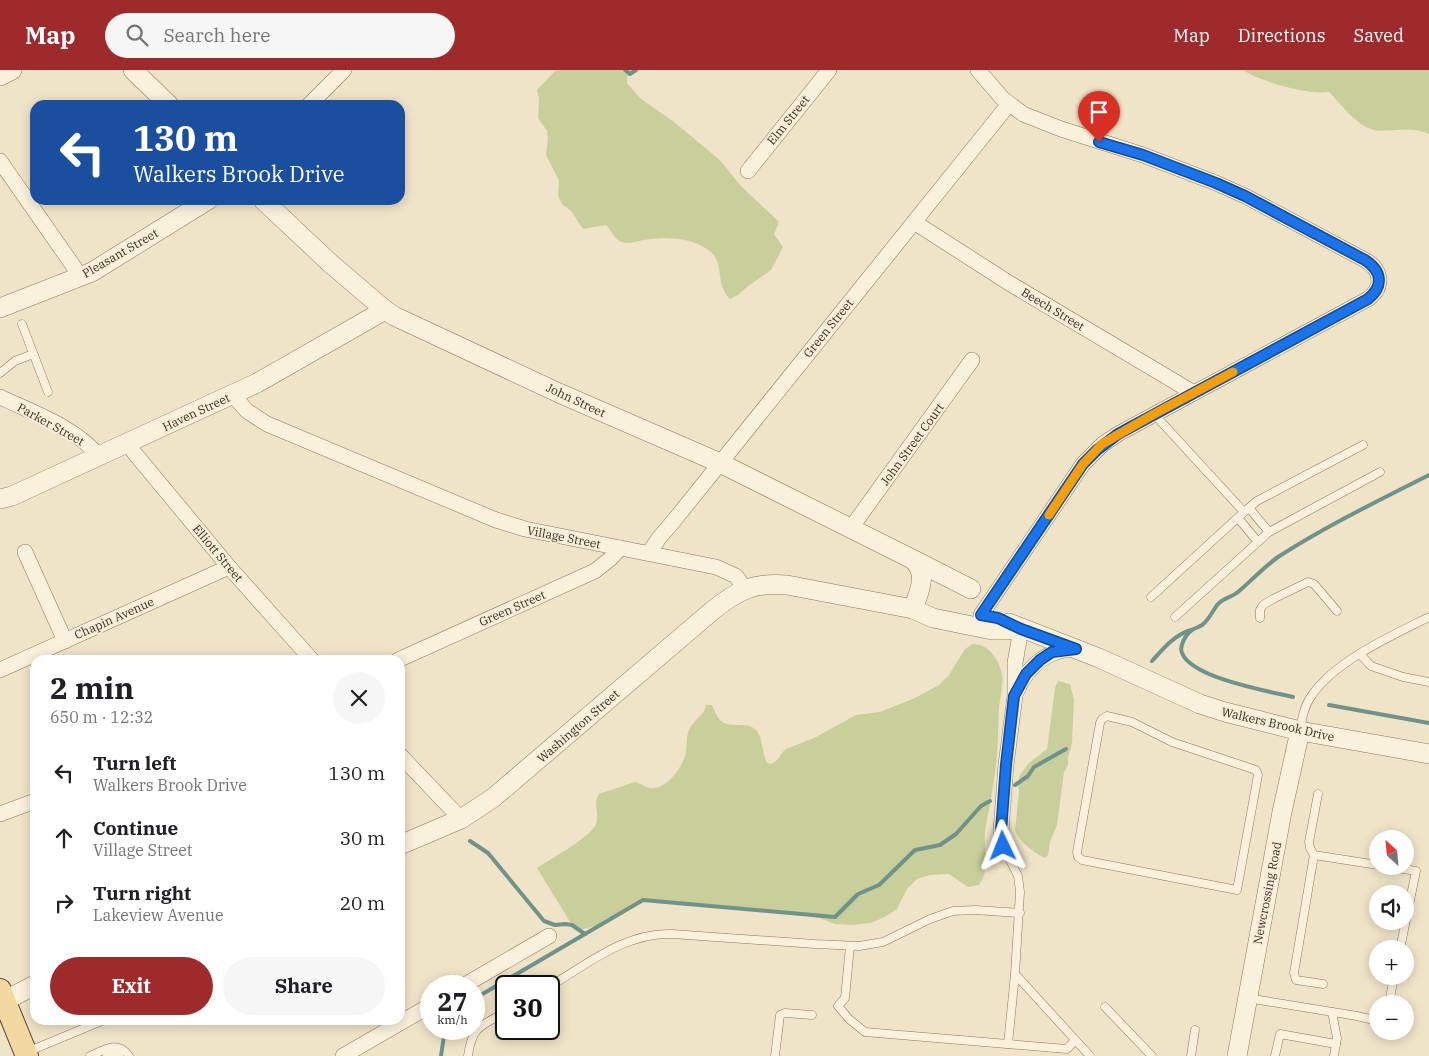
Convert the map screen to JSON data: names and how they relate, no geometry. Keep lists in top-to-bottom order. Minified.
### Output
{"streets":{"street":["Elm Street","Pleasant Street","Beech Street","Green Street","John Street","Haven Street","Parker Street","John Street Court","Village Street","Elliott Street","Chapin Avenue","Walkers Brook Drive","Washington Street","Newcrossing Road"]},"crossings":[["Beech Street","Green Street"],["Green Street","John Street"],["Green Street","Village Street"],["John Street","Haven Street"],["John Street","John Street Court"],["Haven Street","Parker Street"],["Haven Street","Village Street"],["Haven Street","Elliott Street"],["Village Street","Washington Street"],["Elliott Street","Chapin Avenue"],["Walkers Brook Drive","Newcrossing Road"]],"north":"top left","page":{"header":"Map","search":"Search here","nav":["Map","Directions","Saved"],"turn":["130 m","Walkers Brook Drive"],"heading":["2 min","650 m · 12:32"],"list":[{"name":"Turn left","note":"Walkers Brook Drive","value":"130 m"},{"name":"Continue","note":"Village Street","value":"30 m"},{"name":"Turn right","note":"Lakeview Avenue","value":"20 m"}],"map_buttons":["+","−"],"buttons":["Exit","Share"],"speed":"27 km/h","limit":"30"}}
